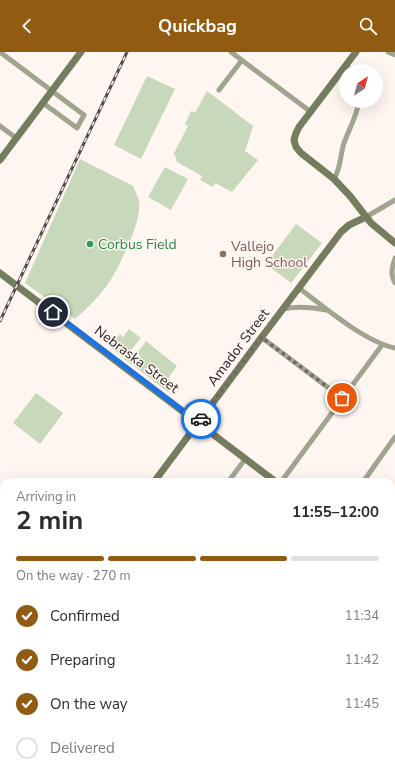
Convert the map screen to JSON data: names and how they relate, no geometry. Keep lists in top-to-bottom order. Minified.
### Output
{"streets":{"street":["Amador Street","Nebraska Street"]},"crossings":[["Amador Street","Nebraska Street"]],"places":["Corbus Field","Vallejo High School"],"north":"top right","page":{"header":"Quickbag","heading":["2 min","Arriving in","11:55–12:00"],"bar":"On the way · 270 m","list":[["Confirmed","11:34"],["Preparing","11:42"],["On the way","11:45"],"Delivered"]}}
